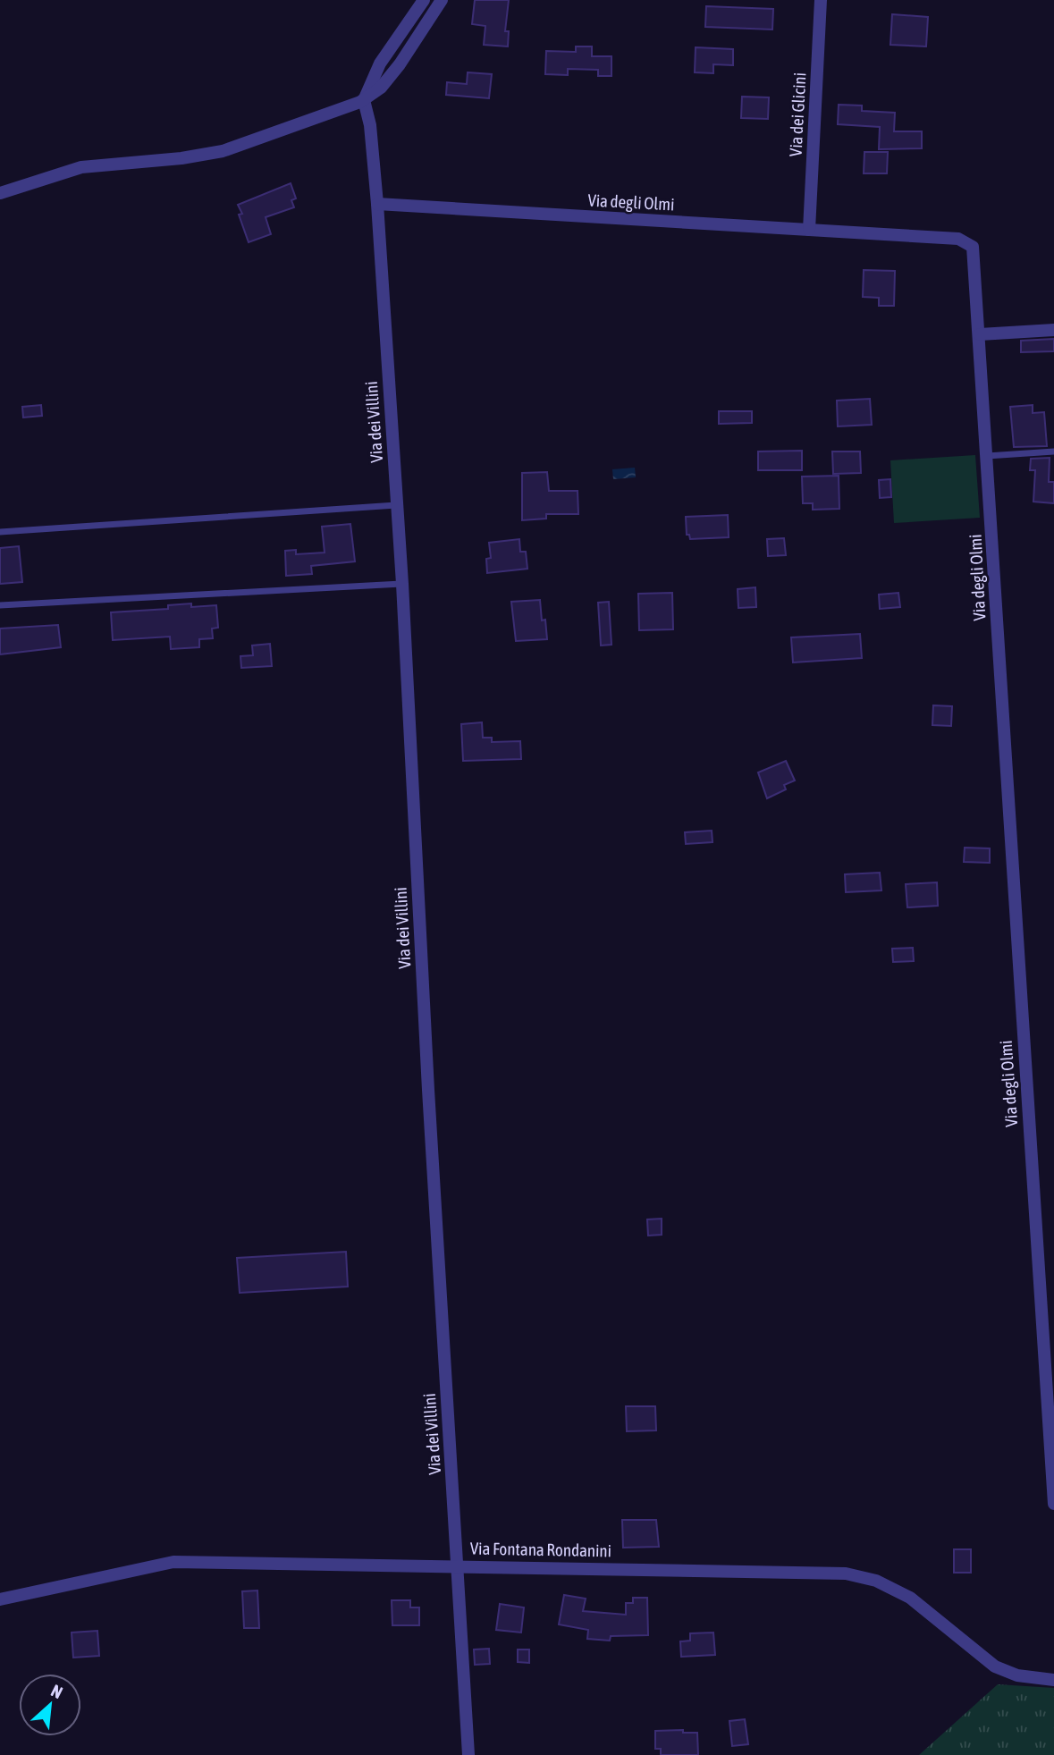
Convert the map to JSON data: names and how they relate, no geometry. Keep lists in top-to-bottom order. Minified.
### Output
{"streets":{"street":["Via dei Glicini","Via degli Olmi","Via dei Villini","Via Fontana Rondanini"]},"crossings":[["Via dei Glicini","Via degli Olmi"],["Via degli Olmi","Via dei Villini"],["Via dei Villini","Via Fontana Rondanini"]],"north":"top right"}
